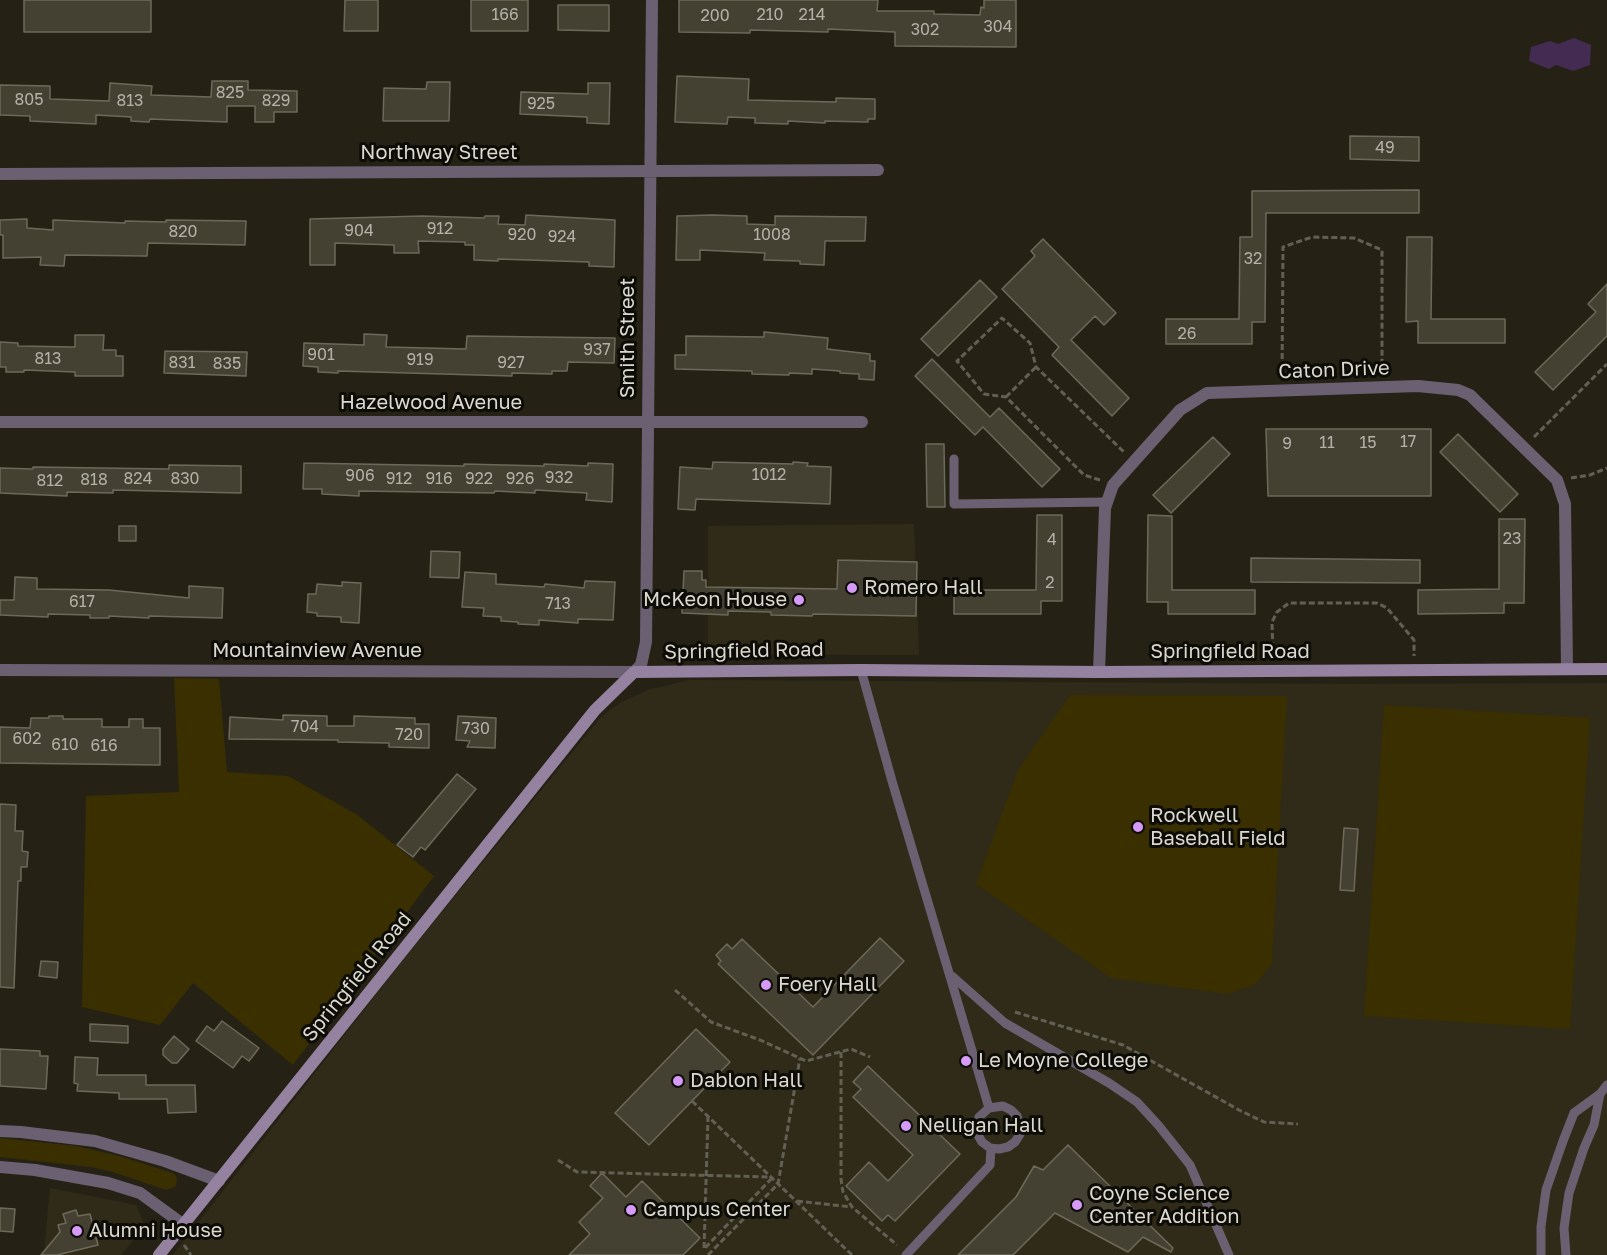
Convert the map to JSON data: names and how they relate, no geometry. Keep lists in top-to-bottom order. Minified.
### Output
{"streets":{"street":["Northway Street","Smith Street","Caton Drive","Hazelwood Avenue","Mountainview Avenue","Springfield Road"]},"crossings":[["Northway Street","Smith Street"],["Smith Street","Hazelwood Avenue"],["Smith Street","Mountainview Avenue"],["Smith Street","Springfield Road"],["Caton Drive","Springfield Road"],["Mountainview Avenue","Springfield Road"]],"places":["Romero Hall","McKeon House","Rockwell Baseball Field","Foery Hall","Le Moyne College","Dablon Hall","Nelligan Hall","Coyne Science Center Addition","Campus Center","Alumni House"],"house_numbers":["166","210","214","200","304","302","825","805","813","829","925","49","912","904","820","920","1008","924","32","26","937","901","813","919","831","927","835","17","11","15","9","1012","906","932","824","830","912","916","922","926","818","812","23","4","2","617","713","704","730","720","602","610","616"]}
